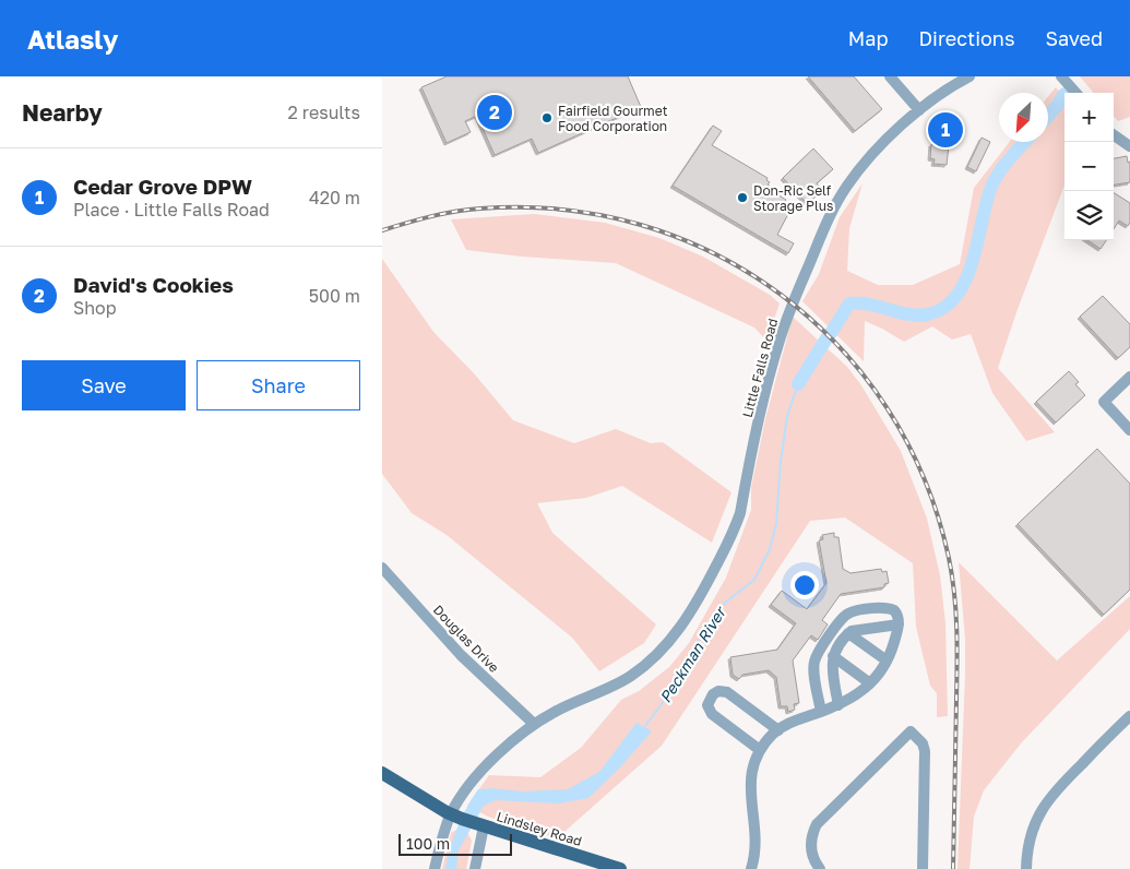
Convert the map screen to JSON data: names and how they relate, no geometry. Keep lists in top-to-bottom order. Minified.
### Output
{"streets":{"main road":["Lindsley Road"],"street":["Little Falls Road","Douglas Drive"]},"crossings":[["Little Falls Road","Douglas Drive"],["Little Falls Road","Lindsley Road"]],"water":["Peckman River"],"places":["Fairfield Gourmet Food Corporation","Don-Ric Self Storage Plus"],"scale_bar":"100 m","north":"bottom left","page":{"header":"Atlasly","nav":["Map","Directions","Saved"],"heading":["Nearby","2 results"],"map_buttons":["+","−"],"pins":["2","1"],"list":[{"mark":"1","name":"Cedar Grove DPW","note":"Place · Little Falls Road","value":"420 m"},{"mark":"2","name":"David's Cookies","note":"Shop","value":"500 m"}],"buttons":["Save","Share"],"scale":"100 m"}}
